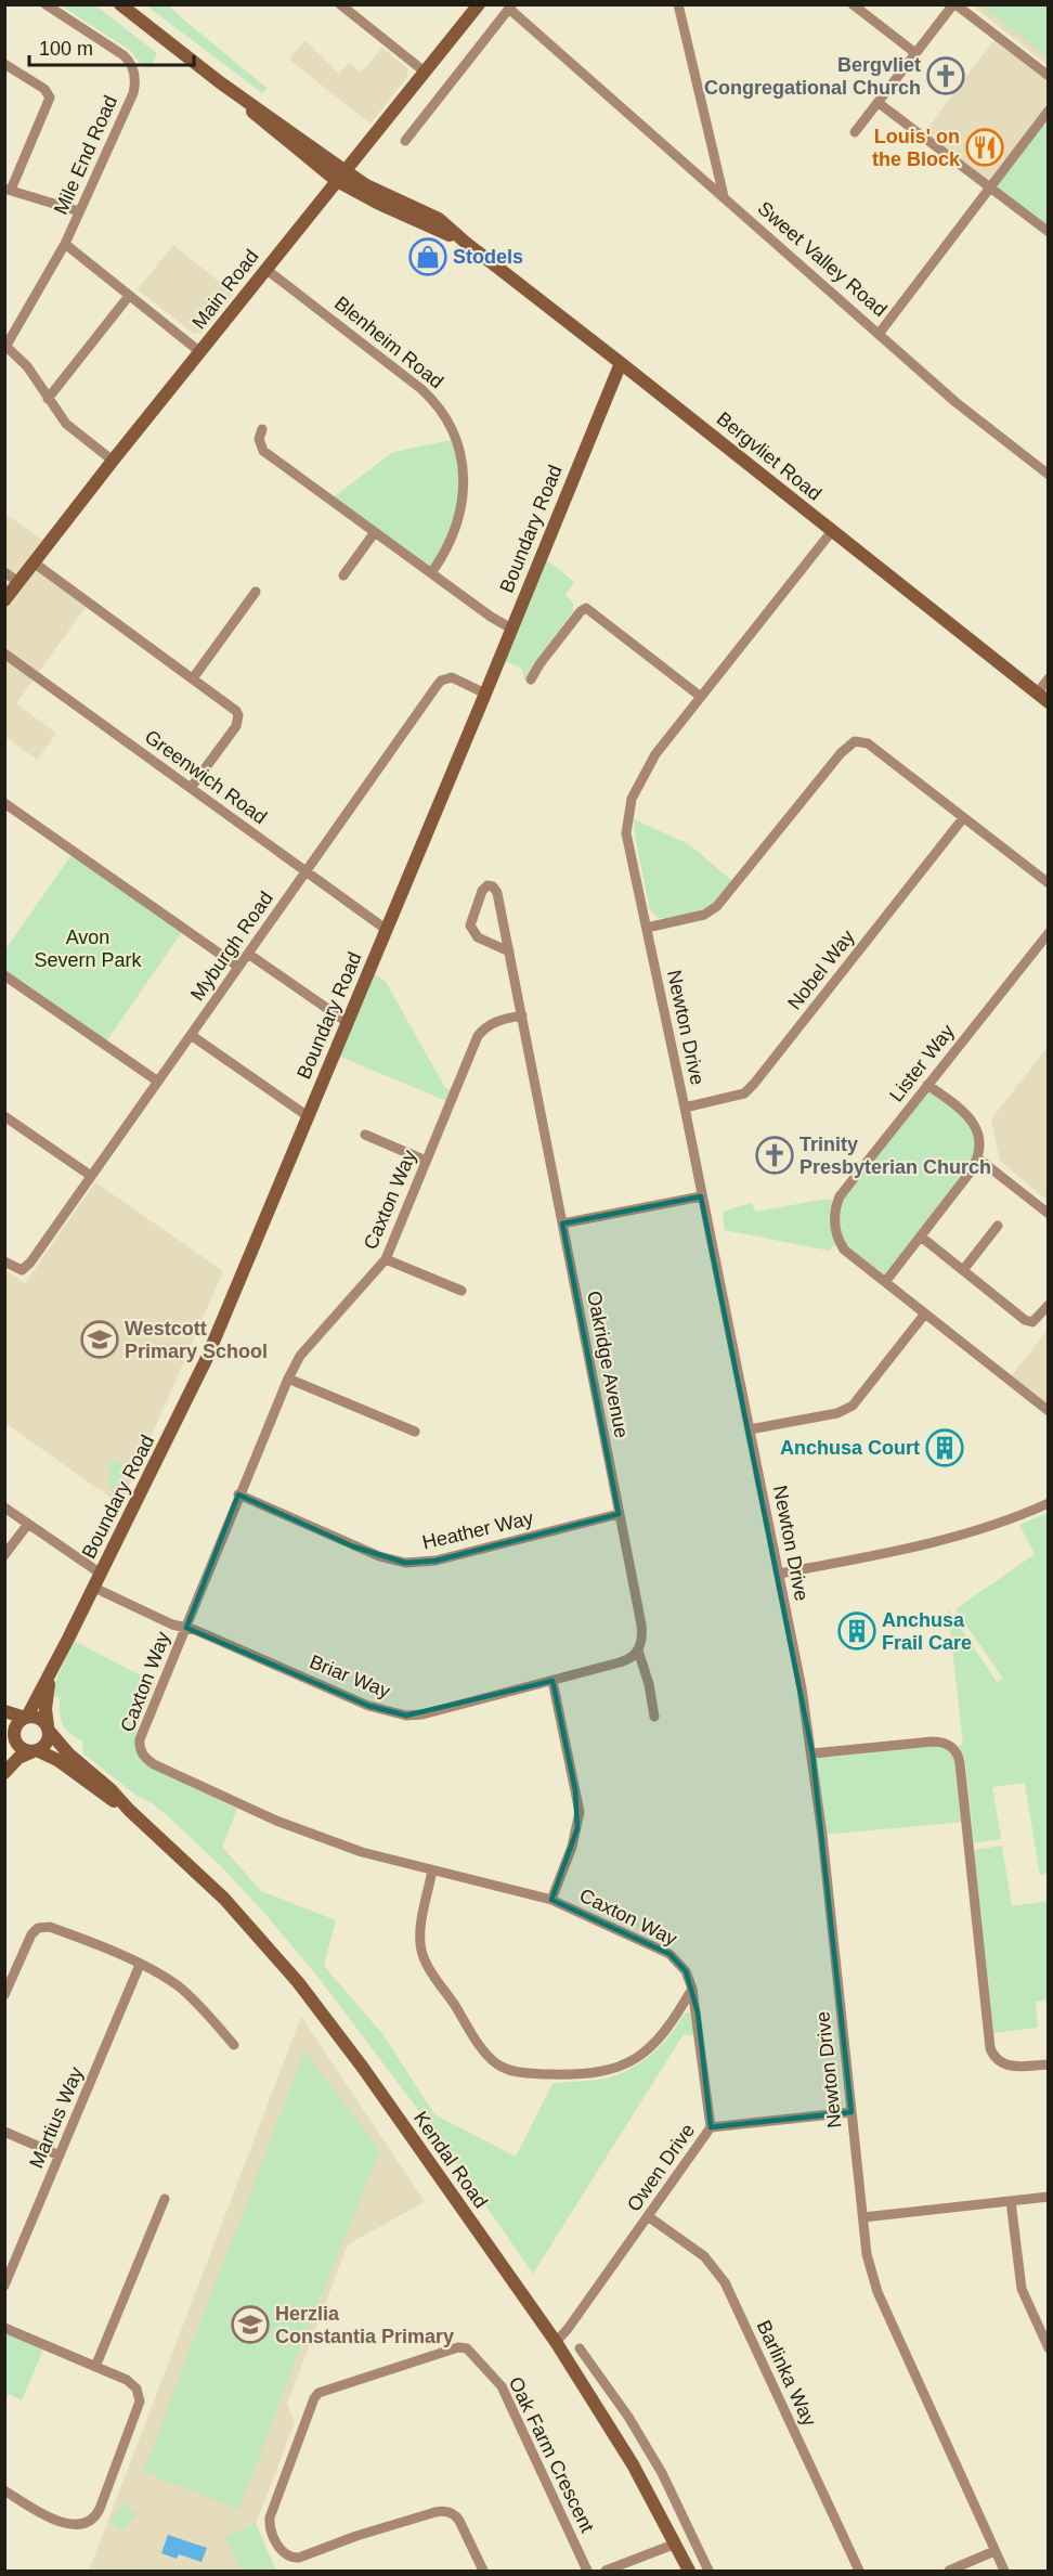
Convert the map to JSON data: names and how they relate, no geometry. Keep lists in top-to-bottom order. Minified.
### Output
{"streets":{"street":["Mile End Road","Sweet Valley Road","Main Road","Blenheim Road","Bergvliet Road","Boundary Road","Greenwich Road","Myburgh Road","Nobel Way","Newton Drive","Lister Way","Caxton Way","Oakridge Avenue","Heather Way","Briar Way","Martius Way","Kendal Road","Owen Drive","Barlinka Way","Oak Farm Crescent"]},"crossings":[["Main Road","Blenheim Road"],["Main Road","Bergvliet Road"],["Bergvliet Road","Boundary Road"],["Bergvliet Road","Newton Drive"],["Boundary Road","Greenwich Road"],["Boundary Road","Myburgh Road"],["Boundary Road","Briar Way"],["Boundary Road","Kendal Road"],["Greenwich Road","Myburgh Road"],["Nobel Way","Newton Drive"],["Newton Drive","Owen Drive"],["Caxton Way","Oakridge Avenue"],["Caxton Way","Heather Way"],["Caxton Way","Briar Way"],["Caxton Way","Owen Drive"],["Oakridge Avenue","Heather Way"],["Oakridge Avenue","Briar Way"],["Kendal Road","Owen Drive"],["Owen Drive","Barlinka Way"]],"parks":["Avon Severn Park"],"places":{"church":["Bergvliet Congregational Church","Trinity Presbyterian Church"],"restaurant":["Louis' on the Block"],"shop":["Stodels"],"school or university":["Westcott Primary School","Herzlia Constantia Primary"],"building":["Anchusa Court","Anchusa Frail Care"]},"scale_bar":"100 m"}
